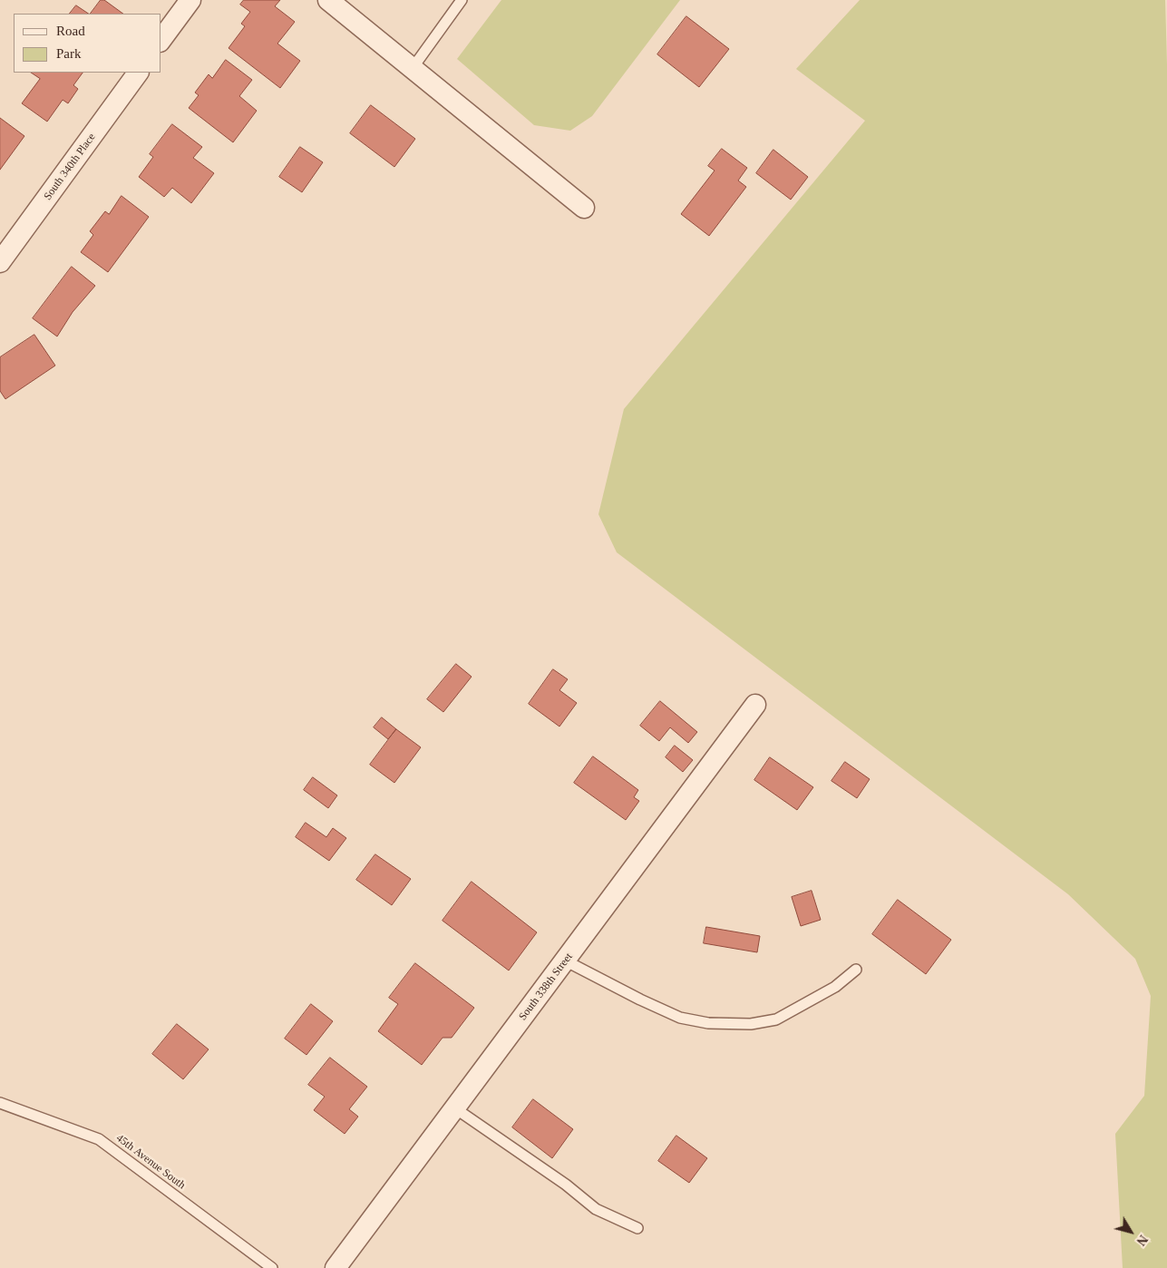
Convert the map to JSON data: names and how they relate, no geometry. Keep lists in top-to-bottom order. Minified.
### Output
{"streets":{"street":["South 340th Place","South 338th Street"],"lane":["45th Avenue South"]},"legend":["Road","Park"],"north":"bottom right"}
